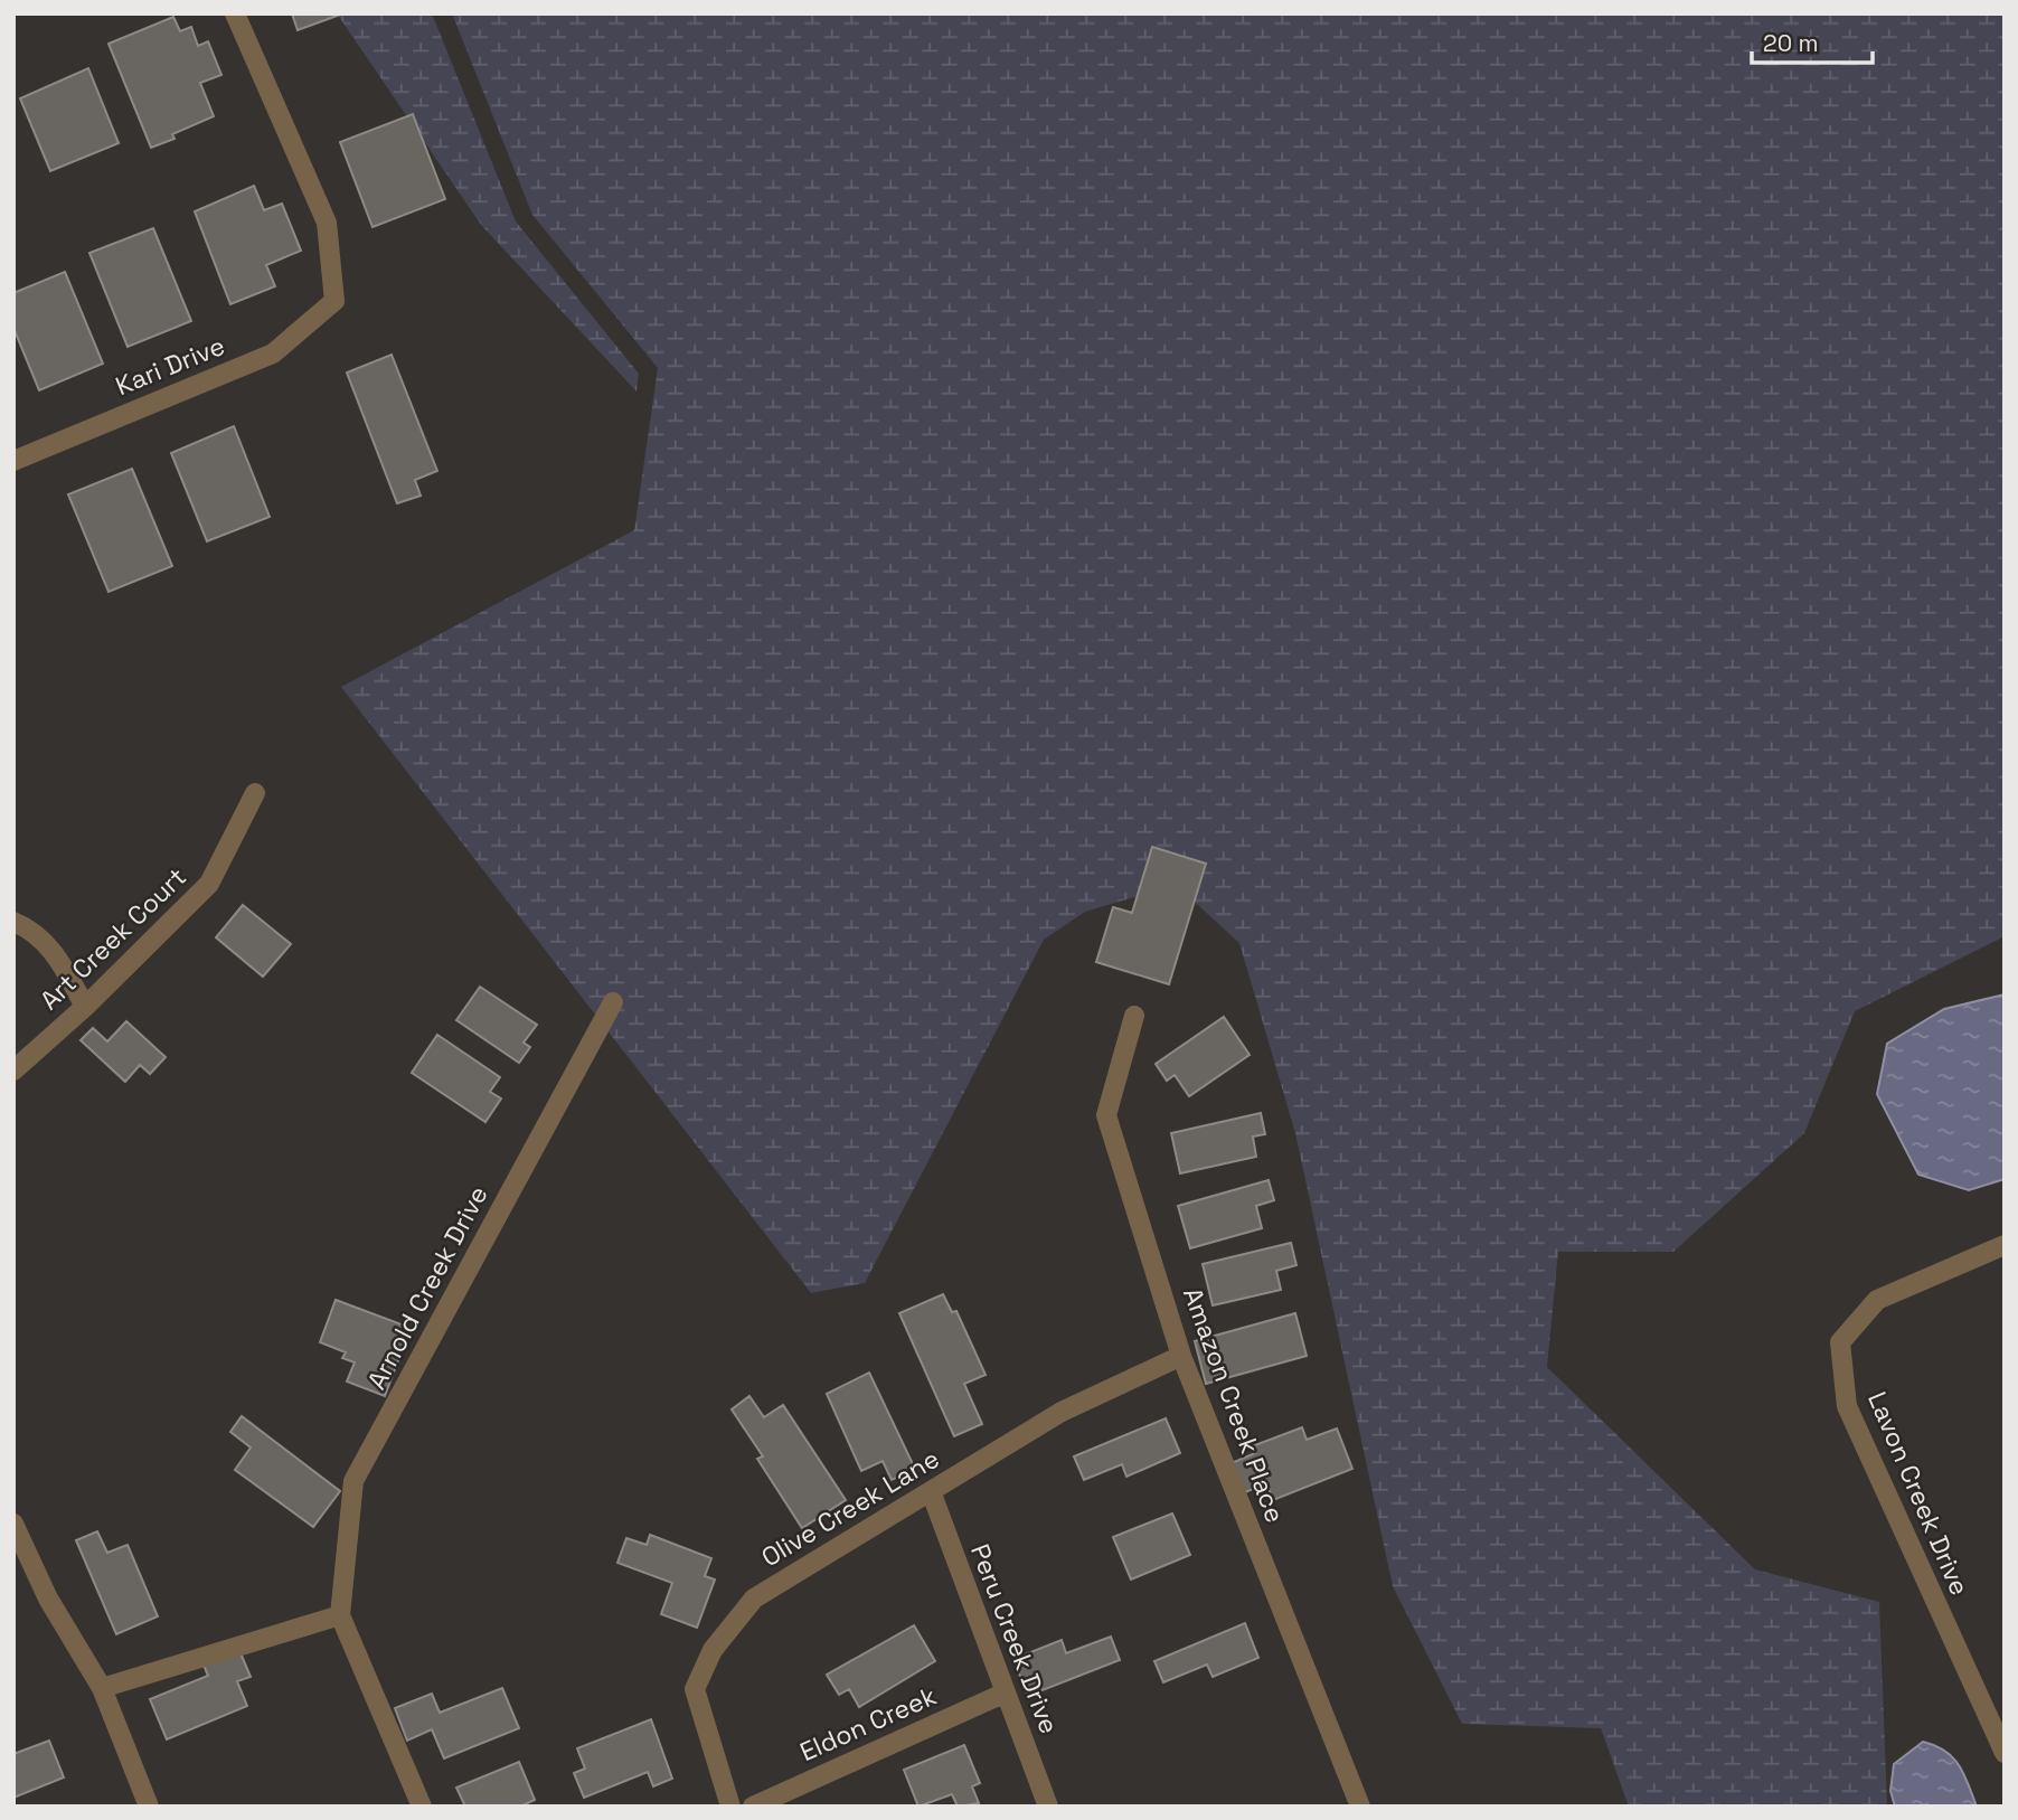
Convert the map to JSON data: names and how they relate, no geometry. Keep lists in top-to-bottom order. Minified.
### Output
{"streets":{"street":["Kari Drive","Art Creek Court","Arnold Creek Drive","Amazon Creek Place","Lavon Creek Drive","Olive Creek Lane","Peru Creek Drive","Eldon Creek"]},"crossings":[["Amazon Creek Place","Olive Creek Lane"],["Olive Creek Lane","Peru Creek Drive"],["Peru Creek Drive","Eldon Creek"]],"scale_bar":"20 m"}
